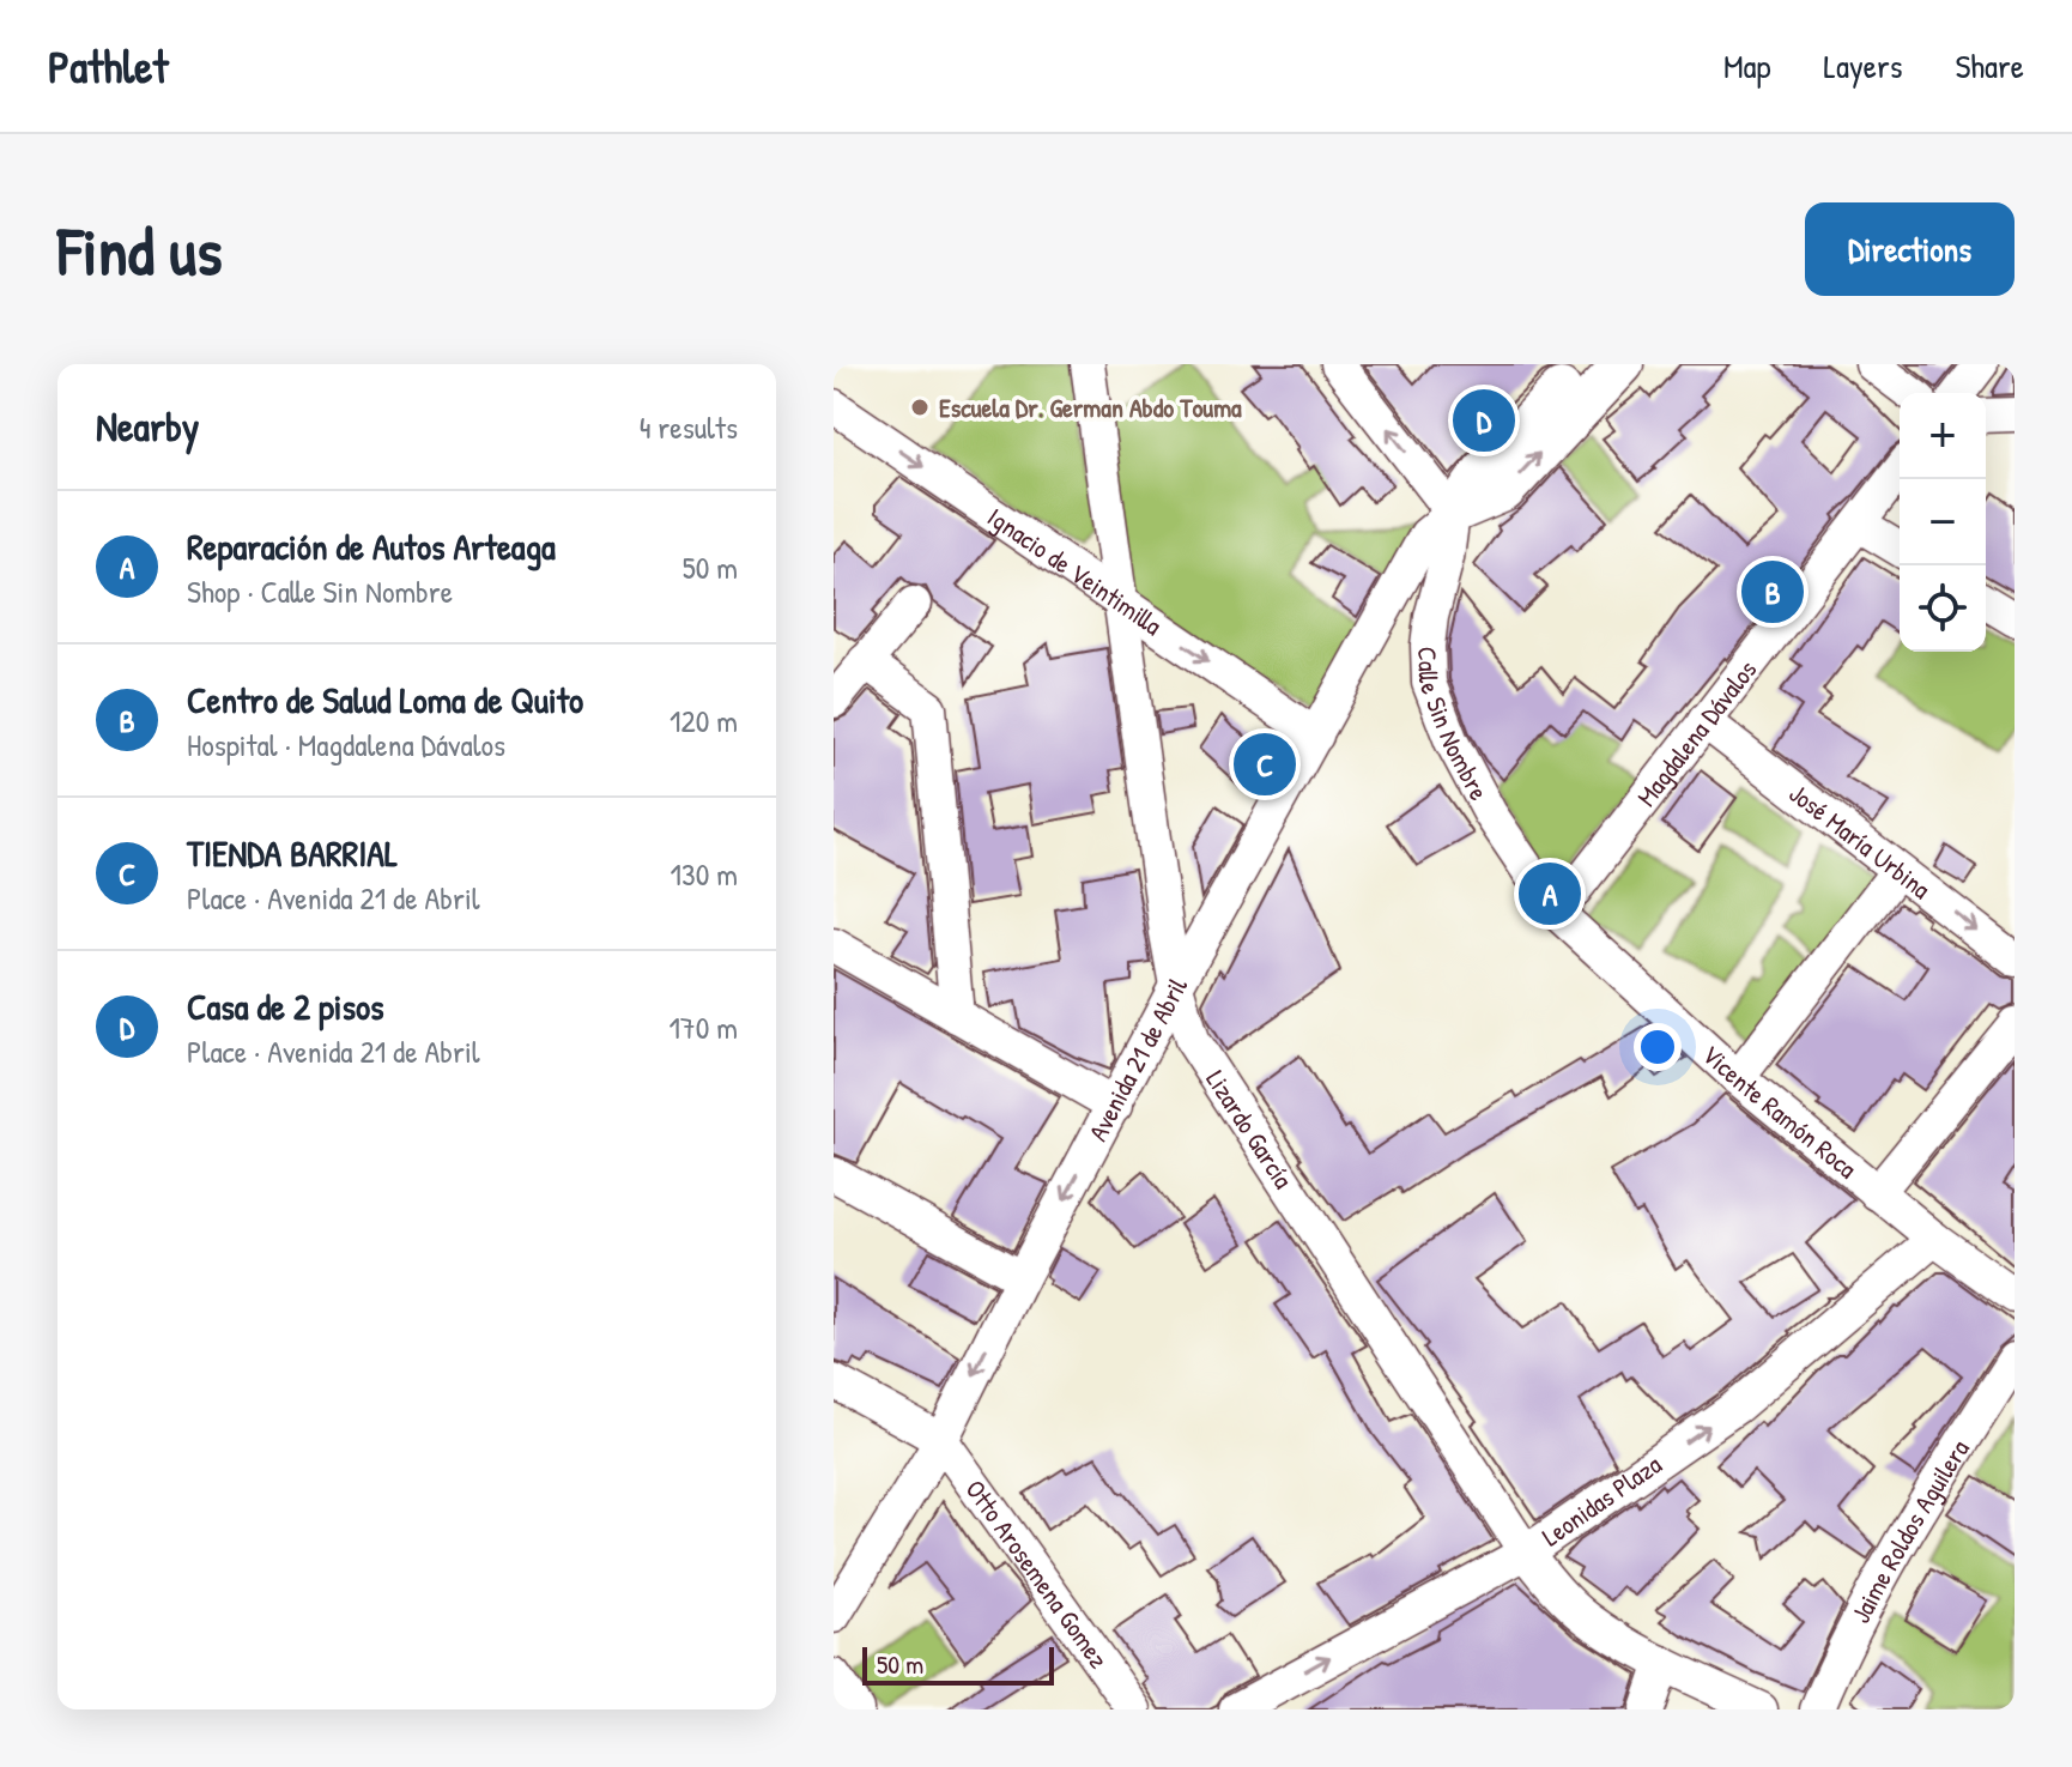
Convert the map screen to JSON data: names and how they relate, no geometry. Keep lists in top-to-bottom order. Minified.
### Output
{"streets":{"main road":["Avenida 21 de Abril"],"street":["Ignacio de Veintimilla","Calle Sin Nombre","Magdalena Dávalos","José María Urbina","Vicente Ramón Roca","Lizardo García","Leonidas Plaza","Jaime Roldos Aguilera","Otto Arosemena Gomez"]},"crossings":[["Ignacio de Veintimilla","Avenida 21 de Abril"],["Ignacio de Veintimilla","Lizardo García"],["Calle Sin Nombre","Magdalena Dávalos"],["Calle Sin Nombre","Avenida 21 de Abril"],["Calle Sin Nombre","Vicente Ramón Roca"],["Magdalena Dávalos","José María Urbina"],["Magdalena Dávalos","Vicente Ramón Roca"],["Avenida 21 de Abril","Lizardo García"],["Avenida 21 de Abril","Otto Arosemena Gomez"],["Vicente Ramón Roca","Leonidas Plaza"],["Lizardo García","Leonidas Plaza"]],"one_way":["Ignacio de Veintimilla","José María Urbina","Leonidas Plaza"],"places":["Escuela Dr. German Abdo Touma"],"scale_bar":"50 m","page":{"header":"Pathlet","nav":["Map","Layers","Share"],"buttons":"Directions","title":"Find us","heading":["Nearby","4 results"],"pins":["D","B","C","A"],"map_buttons":["+","−"],"list":[{"mark":"A","name":"Reparación de Autos Arteaga","note":"Shop · Calle Sin Nombre","value":"50 m"},{"mark":"B","name":"Centro de Salud Loma de Quito","note":"Hospital · Magdalena Dávalos","value":"120 m"},{"mark":"C","name":"TIENDA BARRIAL","note":"Place · Avenida 21 de Abril","value":"130 m"},{"mark":"D","name":"Casa de 2 pisos","note":"Place · Avenida 21 de Abril","value":"170 m"}],"scale":"50 m"}}
